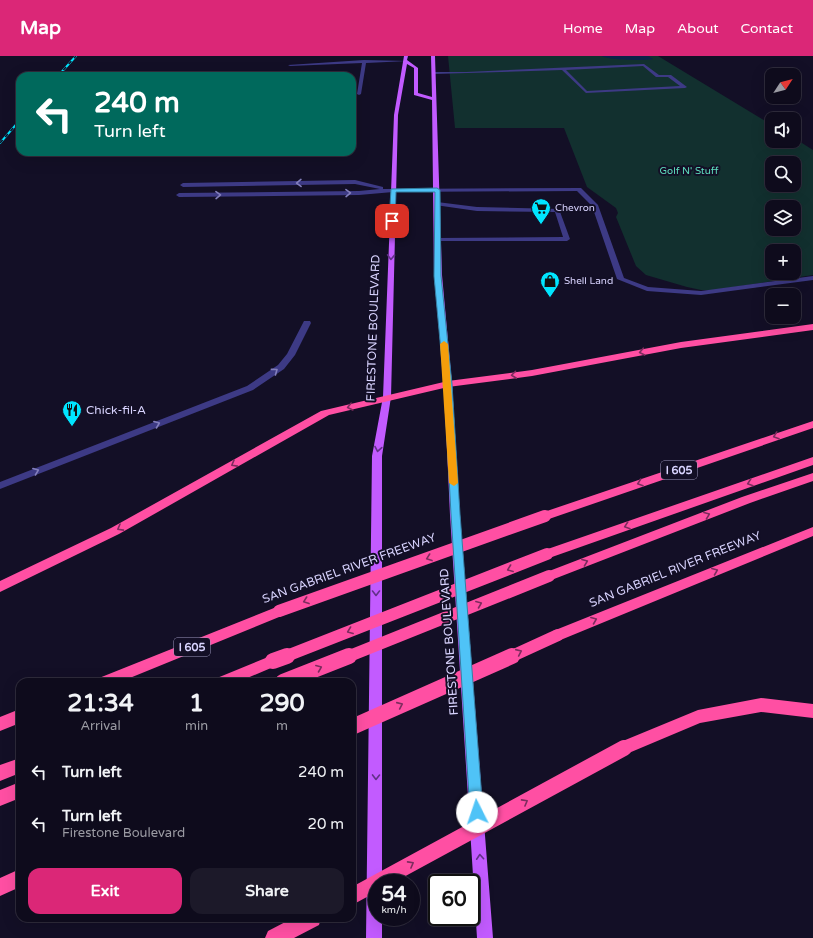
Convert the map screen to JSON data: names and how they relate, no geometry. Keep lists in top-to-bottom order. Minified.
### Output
{"streets":{"highway":["I 605","SAN GABRIEL RIVER FREEWAY"],"main road":["FIRESTONE BOULEVARD"]},"parks":["Golf N' Stuff"],"places":{"supermarket":["Chevron"],"shop":["Shell Land"],"restaurant":["Chick-fil-A"]},"north":"top right","page":{"header":"Map","nav":["Home","Map","About","Contact"],"map_buttons":["+","−"],"turn":["240 m","Turn left"],"eta":["21:34","Arrival","1","min","290","m"],"list":[{"name":"Turn left","value":"240 m"},{"name":"Turn left","note":"Firestone Boulevard","value":"20 m"}],"buttons":["Exit","Share"],"speed":"54 km/h","limit":"60"}}
